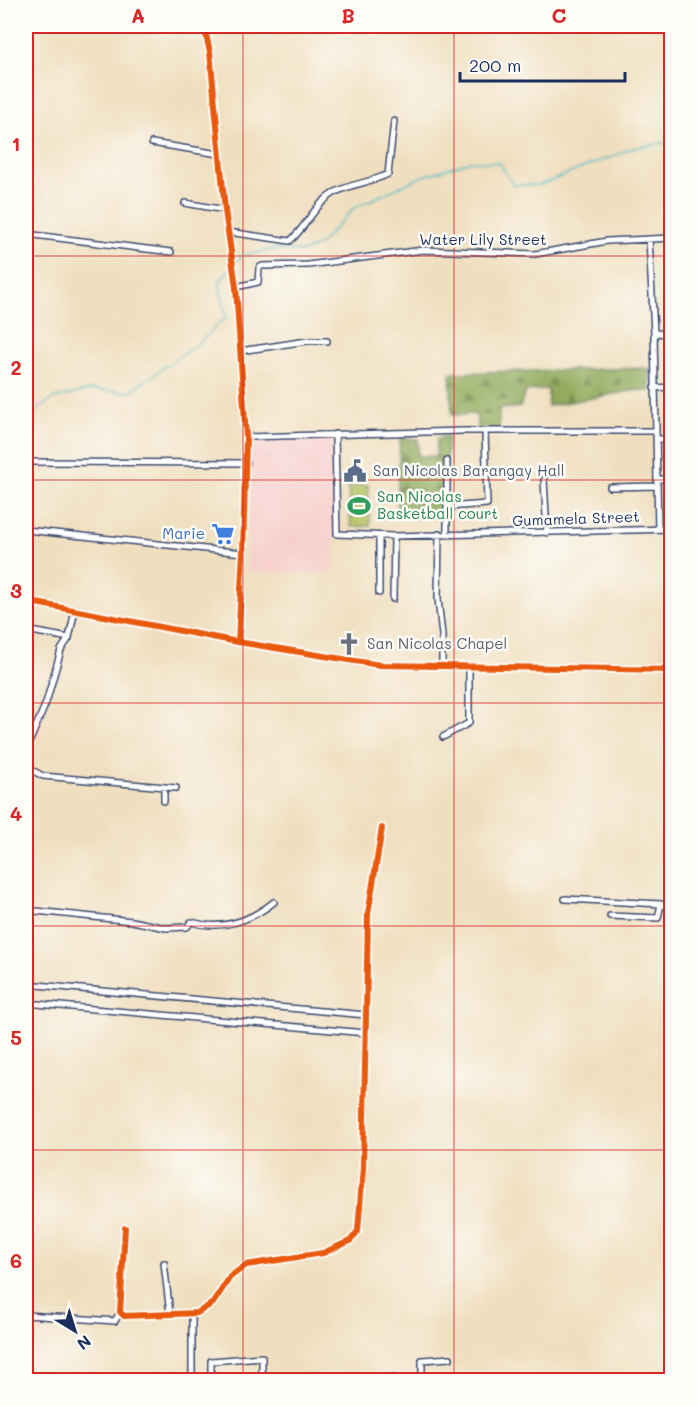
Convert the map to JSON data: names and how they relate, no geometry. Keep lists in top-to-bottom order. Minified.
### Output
{"streets":{"street":["Water Lily Street","Gumamela Street"]},"places":{"public building":["San Nicolas Barangay Hall"],"sports":["San Nicolas Basketball court"],"supermarket":["Marie"],"church":["San Nicolas Chapel"]},"scale_bar":"200 m","north":"bottom right","grid":{"columns":["A","B","C"],"rows":["1","2","3","4","5","6"]}}
